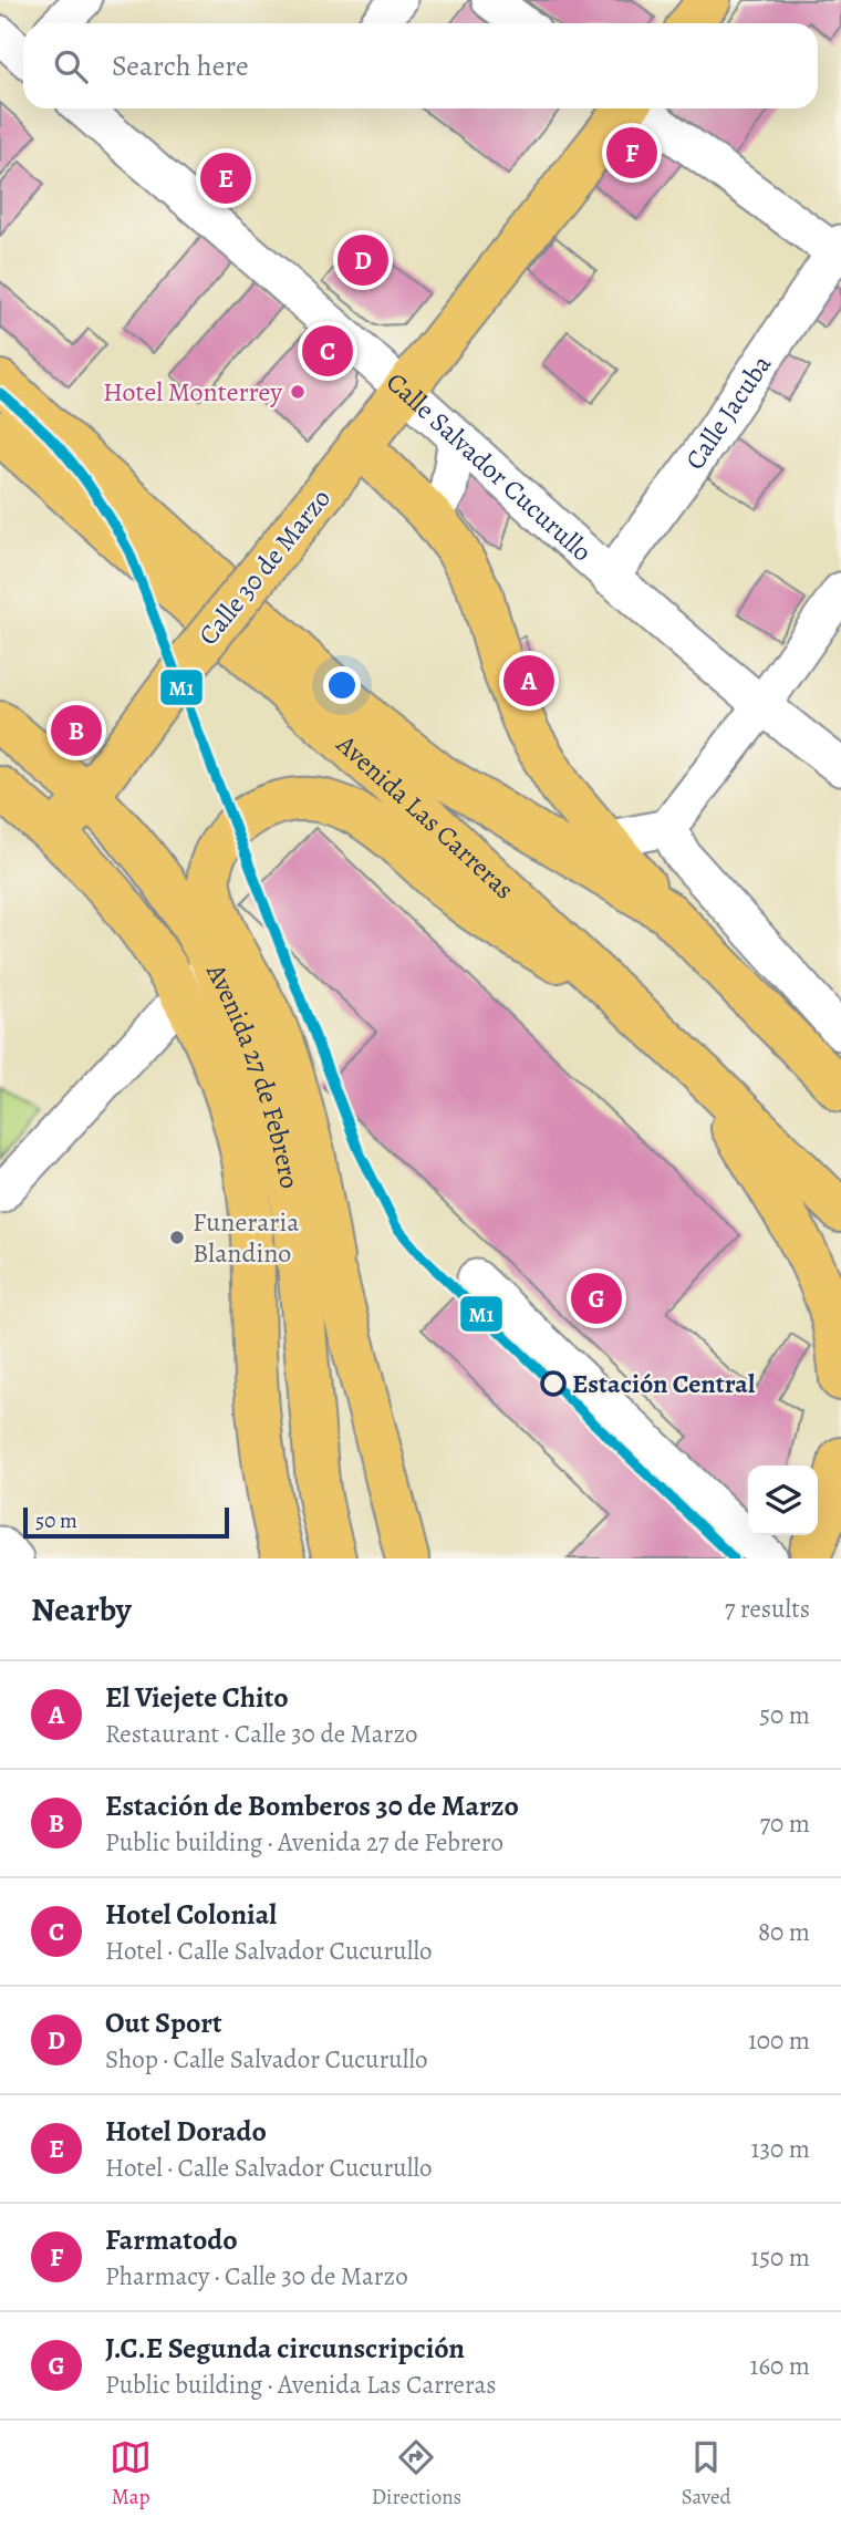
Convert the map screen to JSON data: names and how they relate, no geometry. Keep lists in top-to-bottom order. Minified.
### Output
{"streets":{"main road":["Calle 30 de Marzo","Avenida Las Carreras","Avenida 27 de Febrero"],"street":["Calle Jacuba","Calle Salvador Cucurullo"]},"crossings":[["Calle Jacuba","Calle Salvador Cucurullo"],["Calle Salvador Cucurullo","Calle 30 de Marzo"],["Calle 30 de Marzo","Avenida 27 de Febrero"]],"places":["Hotel Monterrey","Funeraria Blandino","Estación Central"],"lines":["transit line M1"],"scale_bar":"50 m","page":{"search":"Search here","pins":["F","E","D","C","A","B","G"],"scale":"50 m","heading":["Nearby","7 results"],"list":[{"mark":"A","name":"El Viejete Chito","note":"Restaurant · Calle 30 de Marzo","value":"50 m"},{"mark":"B","name":"Estación de Bomberos 30 de Marzo","note":"Public building · Avenida 27 de Febrero","value":"70 m"},{"mark":"C","name":"Hotel Colonial","note":"Hotel · Calle Salvador Cucurullo","value":"80 m"},{"mark":"D","name":"Out Sport","note":"Shop · Calle Salvador Cucurullo","value":"100 m"},{"mark":"E","name":"Hotel Dorado","note":"Hotel · Calle Salvador Cucurullo","value":"130 m"},{"mark":"F","name":"Farmatodo","note":"Pharmacy · Calle 30 de Marzo","value":"150 m"},{"mark":"G","name":"J.C.E Segunda circunscripción","note":"Public building · Avenida Las Carreras","value":"160 m"}],"nav":["Map","Directions","Saved"]}}
